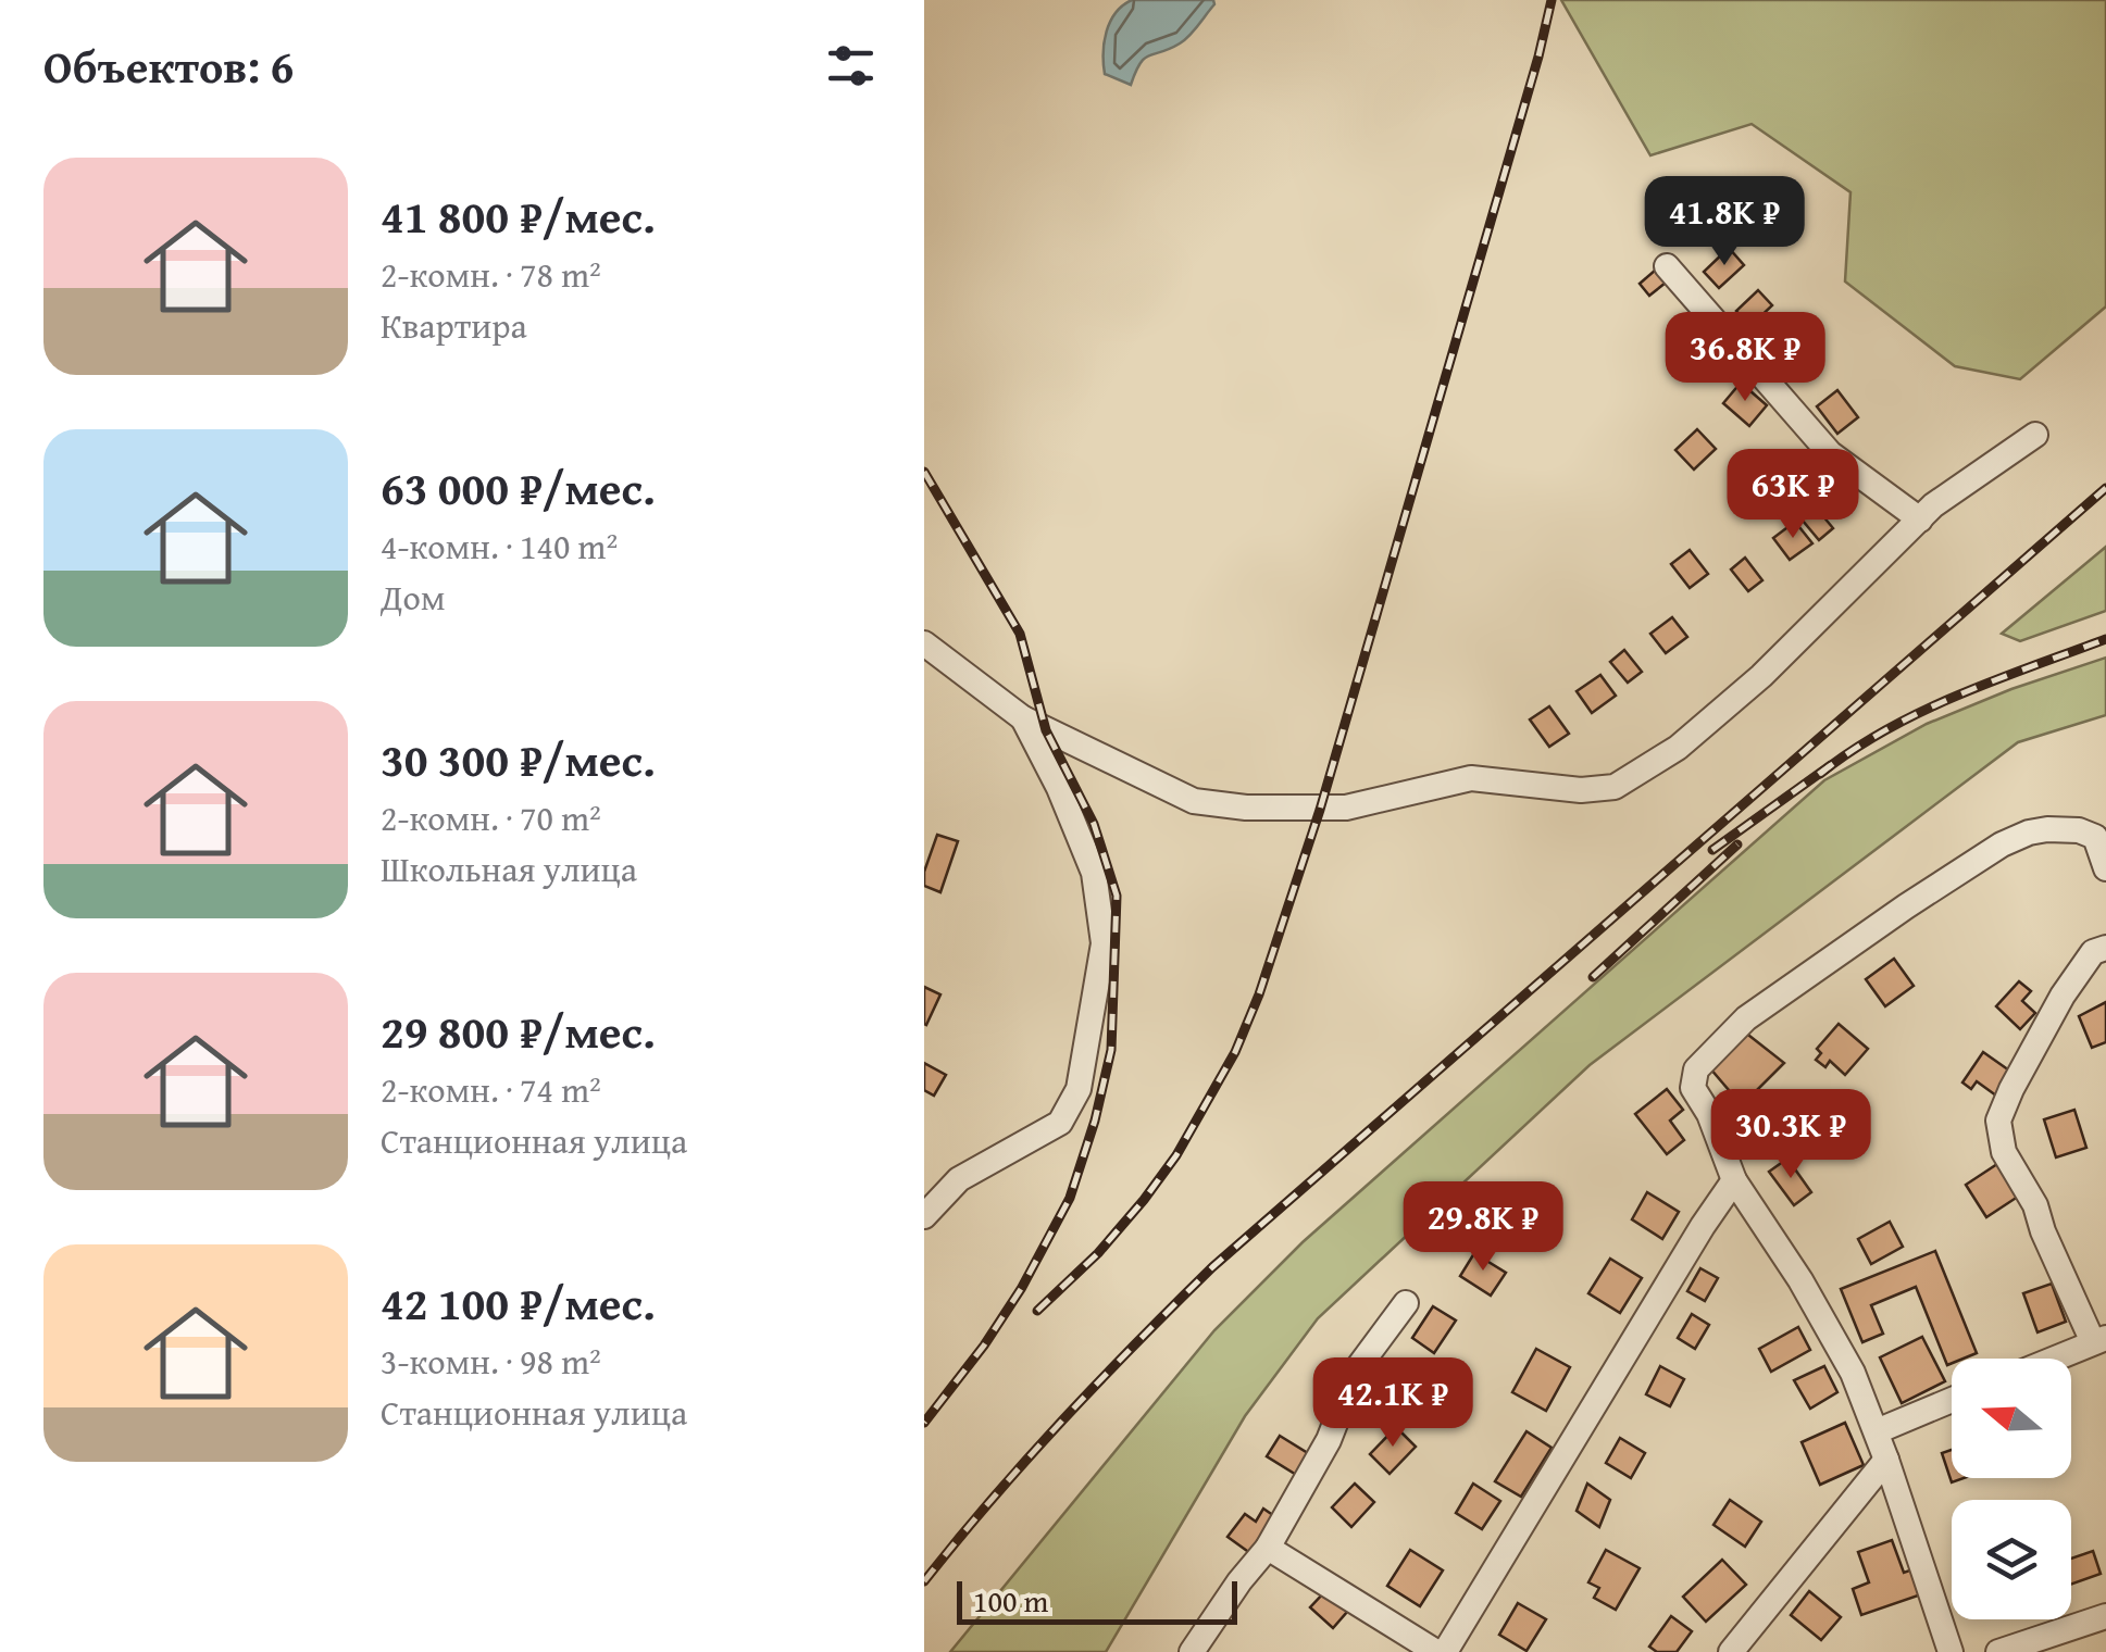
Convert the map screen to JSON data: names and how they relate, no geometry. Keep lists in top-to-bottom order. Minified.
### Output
{"scale_bar":"100 m","north":"left","page":{"heading":"Объектов: 6","list":[{"name":"41 800 ₽/мес.","note":"2-комн. · 78 m² · Квартира"},{"name":"63 000 ₽/мес.","note":"4-комн. · 140 m² · Дом"},{"name":"30 300 ₽/мес.","note":"2-комн. · 70 m² · Школьная улица"},{"name":"29 800 ₽/мес.","note":"2-комн. · 74 m² · Станционная улица"},{"name":"42 100 ₽/мес.","note":"3-комн. · 98 m² · Станционная улица"}],"price":["41.8K ₽","36.8K ₽","63K ₽","30.3K ₽","29.8K ₽","42.1K ₽"],"scale":"100 m"}}
